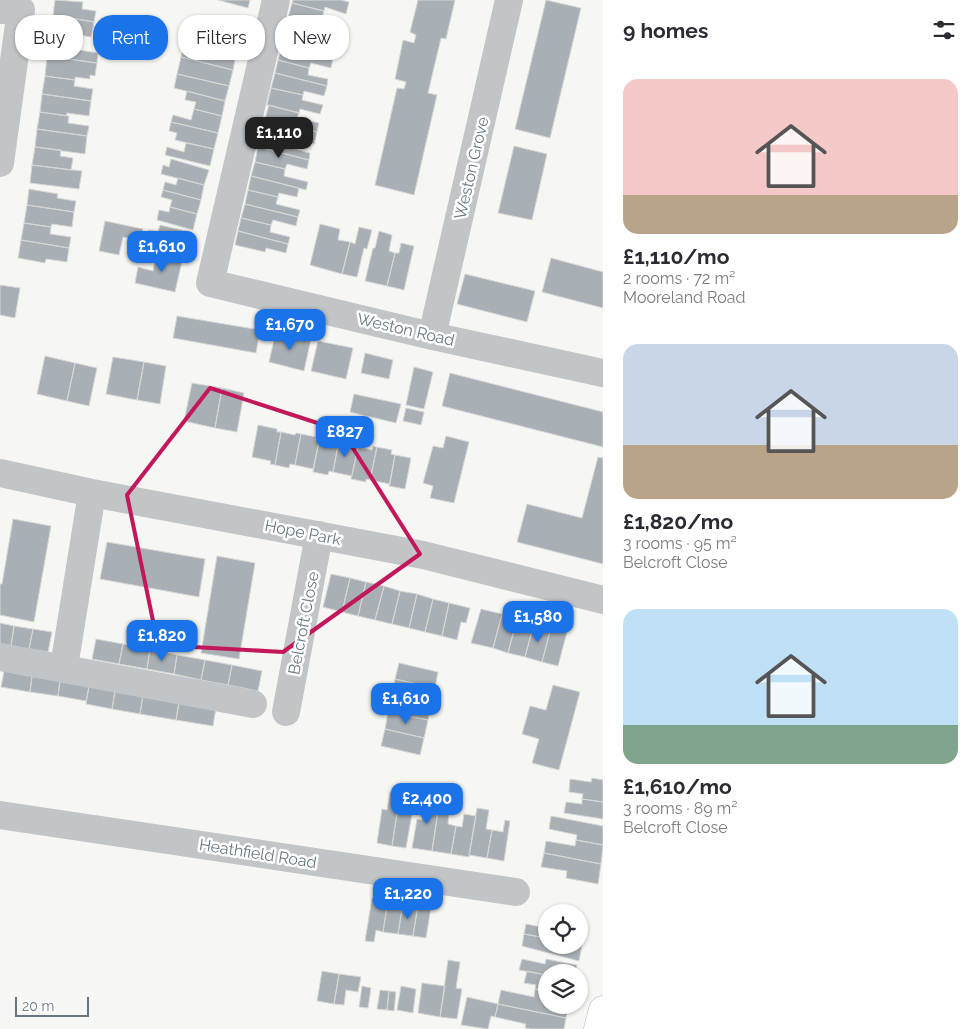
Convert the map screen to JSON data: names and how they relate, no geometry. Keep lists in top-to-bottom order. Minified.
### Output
{"streets":{"street":["Weston Grove","Weston Road","Hope Park","Belcroft Close","Heathfield Road"]},"crossings":[["Weston Grove","Weston Road"],["Hope Park","Belcroft Close"]],"scale_bar":"20 m","page":{"heading":"9 homes","chip":["Buy","Rent","Filters","New"],"list":[{"name":"£1,110/mo","note":"2 rooms · 72 m² · Mooreland Road"},{"name":"£1,820/mo","note":"3 rooms · 95 m² · Belcroft Close"},{"name":"£1,610/mo","note":"3 rooms · 89 m² · Belcroft Close"}],"price":["£1,110","£1,610","£1,670","£827","£1,580","£1,820","£1,610","£2,400","£1,220"],"scale":"20 m"}}
